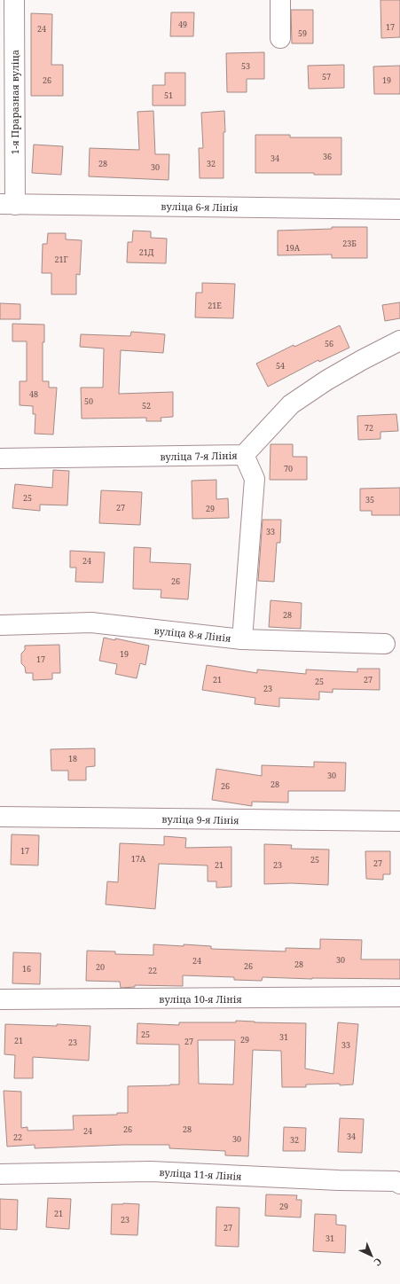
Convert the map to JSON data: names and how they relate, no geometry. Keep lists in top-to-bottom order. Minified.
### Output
{"streets":{"street":["1-я Праразная вуліца","вуліца 6-я Лінія","вуліца 7-я Лінія","вуліца 8-я Лінія","вуліца 9-я Лінія","вуліца 10-я Лінія","вуліца 11-я Лінія"]},"crossings":[["1-я Праразная вуліца","вуліца 6-я Лінія"]],"house_numbers":["49","17","24","59","53","57","26","19","51","36","34","28","32","30","23Б","19А","21Д","21Г","21Е","56","54","48","50","52","72","70","25","35","27","29","33","24","26","28","19","17","21","27","25","23","18","30","28","26","17","17А","25","27","21","23","30","24","28","26","20","16","22","25","31","29","21","27","23","33","26","28","24","34","22","30","32","29","21","23","27","31"],"north":"bottom right"}
